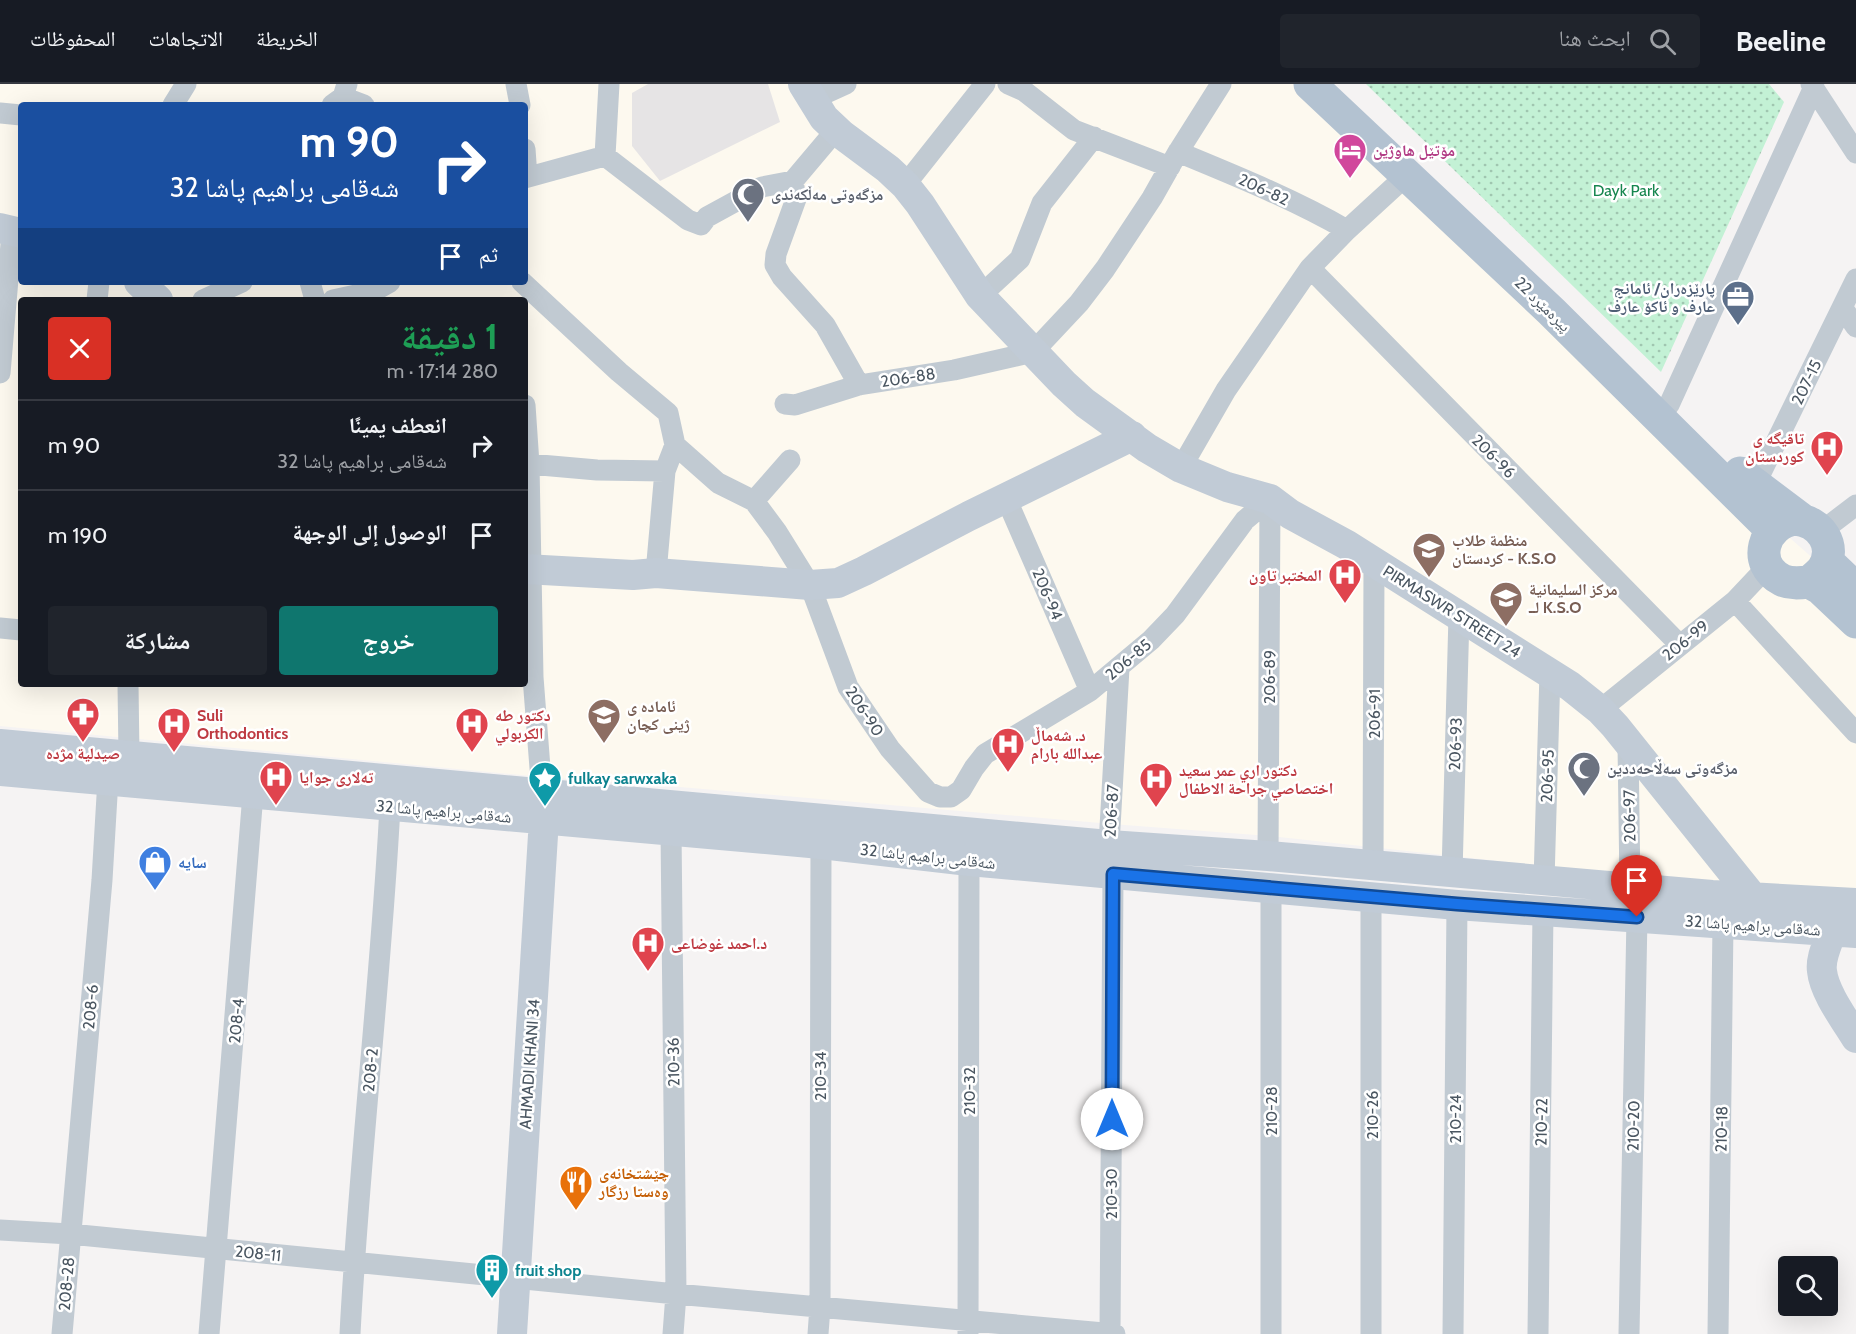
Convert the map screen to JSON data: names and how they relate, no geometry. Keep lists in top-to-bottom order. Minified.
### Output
{"streets":{"main road":["22 پیرەمێرد","PIRMASWR STREET 24","شەقامی براهیم پاشا 32","AHMADI KHANI 34"],"street":["206-82","206-88","207-15","206-96","206-94","206-99","206-85","206-89","206-90","206-91","206-93","206-95","206-87","206-97","208-6","208-4","210-36","208-2","210-34","210-32","210-28","210-26","210-24","210-22","210-20","210-18","210-30","208-11","208-28"]},"crossings":[["22 پیرەمێرد","207-15"],["206-88","PIRMASWR STREET 24"],["206-96","206-99"],["206-94","206-85"],["PIRMASWR STREET 24","206-99"],["PIRMASWR STREET 24","206-85"],["PIRMASWR STREET 24","206-89"],["PIRMASWR STREET 24","206-91"],["PIRMASWR STREET 24","206-93"],["PIRMASWR STREET 24","206-95"],["PIRMASWR STREET 24","شەقامی براهیم پاشا 32"],["PIRMASWR STREET 24","206-97"],["206-85","206-89"],["206-85","206-90"],["206-85","206-87"],["206-89","شەقامی براهیم پاشا 32"],["206-91","شەقامی براهیم پاشا 32"],["206-93","شەقامی براهیم پاشا 32"],["206-95","شەقامی براهیم پاشا 32"],["شەقامی براهیم پاشا 32","206-87"],["شەقامی براهیم پاشا 32","206-97"],["شەقامی براهیم پاشا 32","208-6"],["شەقامی براهیم پاشا 32","208-4"],["شەقامی براهیم پاشا 32","210-36"],["شەقامی براهیم پاشا 32","AHMADI KHANI 34"],["شەقامی براهیم پاشا 32","208-2"],["شەقامی براهیم پاشا 32","210-34"],["شەقامی براهیم پاشا 32","210-32"],["شەقامی براهیم پاشا 32","210-28"],["شەقامی براهیم پاشا 32","210-26"],["شەقامی براهیم پاشا 32","210-24"],["شەقامی براهیم پاشا 32","210-22"],["شەقامی براهیم پاشا 32","210-20"],["شەقامی براهیم پاشا 32","210-18"],["شەقامی براهیم پاشا 32","210-30"],["206-87","210-30"],["208-6","208-11"],["208-6","208-28"],["208-4","208-11"],["AHMADI KHANI 34","208-11"],["208-2","208-11"],["208-11","208-28"]],"parks":["Dayk Park"],"places":{"hotel":["مۆتێل هاوژین"],"mosque":["مزگەوتی مەڵکەندی","مزگەوتی سەڵاحەددین"],"office":["پارێزەران/ ئامانج عارف و ئاكۆ عارف"],"hospital":["تاقيگه ى كوردستان","المختبر تاون","Suli Orthodontics","دكتور طه الكربولي","د. شەماڵ عبداللە بارام","تەلاری جوایا","دكتور اري عمر سعيد اختصاصي جراحة الاطفال","د.احمد غوضاعی"],"school or university":["منظمة طلاب كردستان - K.S.O","مرکز السلیمانیة لــ K.S.O","ئاماده ى ژينى كچان"],"pharmacy":["صيدلية مژده"],"place":["fulkay sarwxaka"],"shop":["سایە"],"restaurant":["چێشتخانەی وەستا رزگار"],"building":["fruit shop"]},"page":{"header":"Beeline","search":"ابحث هنا","nav":["الخريطة","الاتجاهات","المحفوظات"],"turn":["90 m","شەقامی براهیم پاشا 32"],"then":"ثم","heading":["1 دقيقة","280 m · 17:14"],"list":[{"name":"انعطف يمينًا","note":"شەقامی براهیم پاشا 32","value":"90 m"},{"name":"الوصول إلى الوجهة","value":"190 m"}],"buttons":["خروج","مشاركة"]}}
